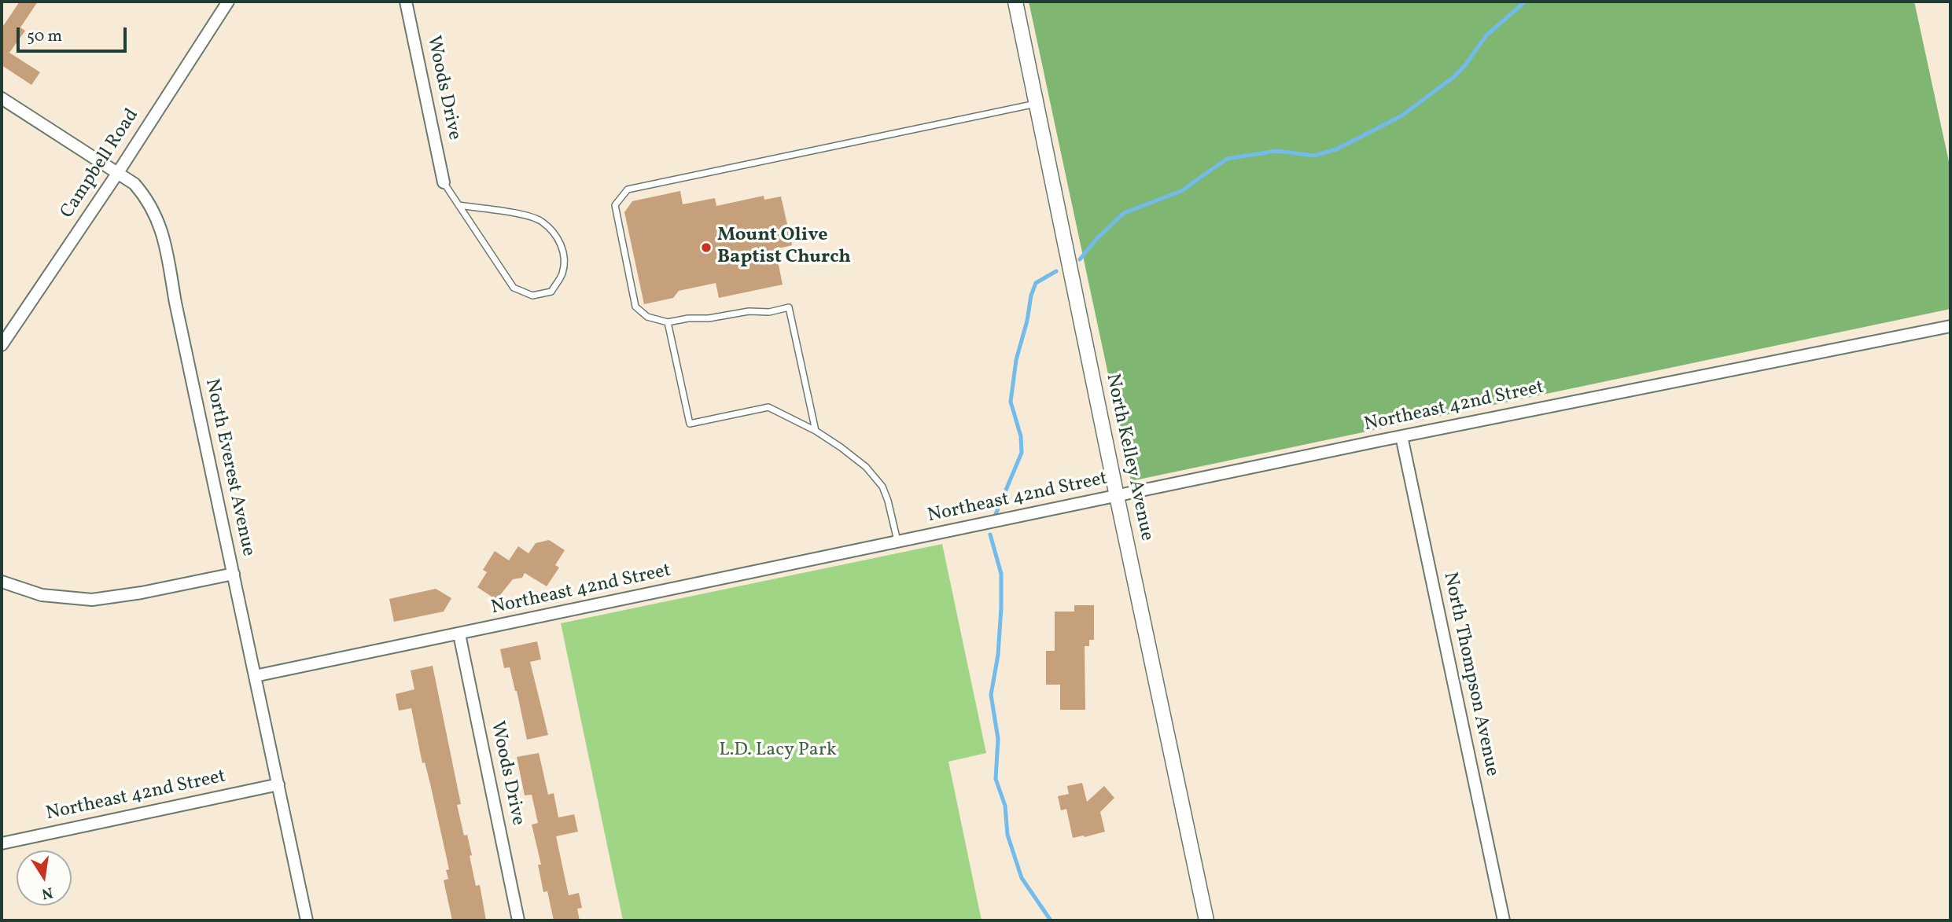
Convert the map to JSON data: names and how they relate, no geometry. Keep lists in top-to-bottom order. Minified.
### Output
{"streets":{"street":["Woods Drive","Campbell Road","Northeast 42nd Street","North Kelley Avenue","North Everest Avenue","North Thompson Avenue"]},"crossings":[["Woods Drive","Northeast 42nd Street"],["Campbell Road","North Everest Avenue"],["Northeast 42nd Street","North Kelley Avenue"],["Northeast 42nd Street","North Everest Avenue"],["Northeast 42nd Street","North Thompson Avenue"]],"parks":["L.D. Lacy Park"],"places":["Mount Olive Baptist Church"],"scale_bar":"50 m","north":"bottom"}
